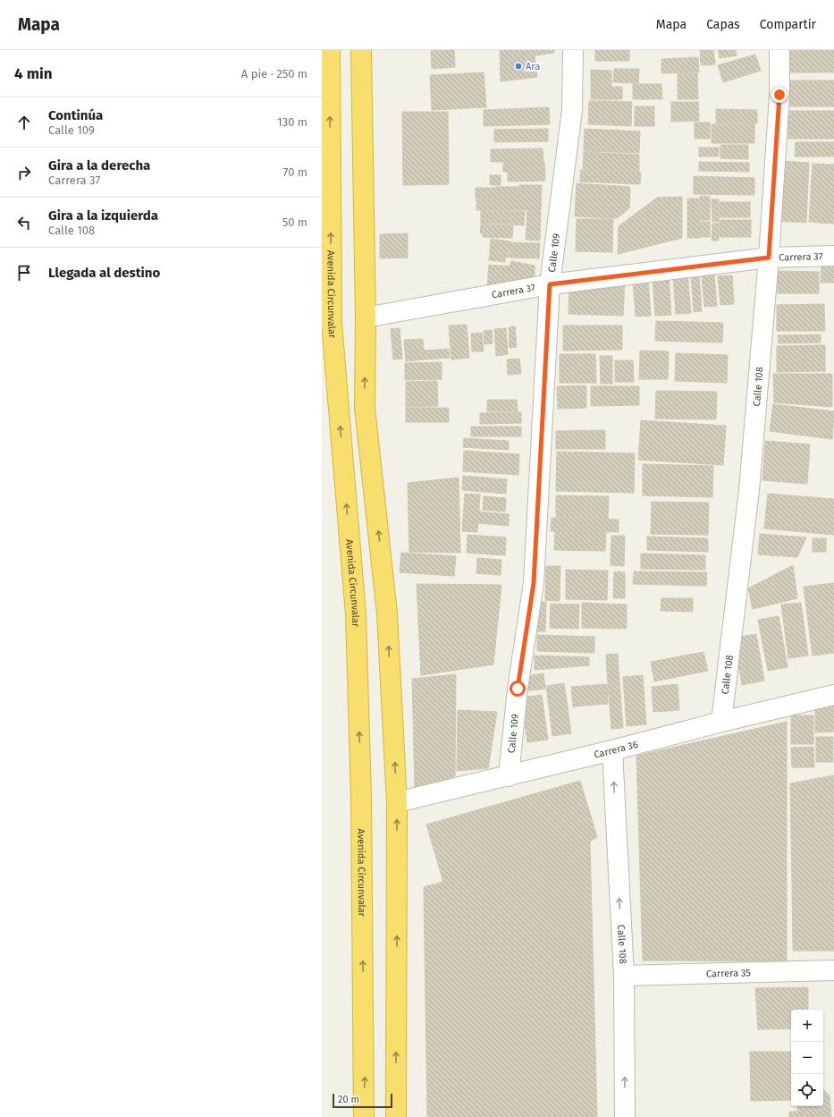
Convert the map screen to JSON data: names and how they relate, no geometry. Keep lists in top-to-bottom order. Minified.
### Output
{"streets":{"highway":["Avenida Circunvalar"],"street":["Calle 109","Carrera 37","Calle 108","Carrera 36","Carrera 35"]},"crossings":[["Calle 109","Carrera 37"],["Calle 109","Carrera 36"],["Carrera 37","Calle 108"],["Calle 108","Carrera 36"],["Calle 108","Carrera 35"]],"one_way":["Calle 108"],"places":["Ara"],"scale_bar":"20 m","page":{"header":"Mapa","nav":["Mapa","Capas","Compartir"],"heading":["4 min","A pie · 250 m"],"list":[["Continúa","Calle 109","130 m"],["Gira a la derecha","Carrera 37","70 m"],["Gira a la izquierda","Calle 108","50 m"],"Llegada al destino"],"map_buttons":["+","−"],"scale":"20 m"}}
